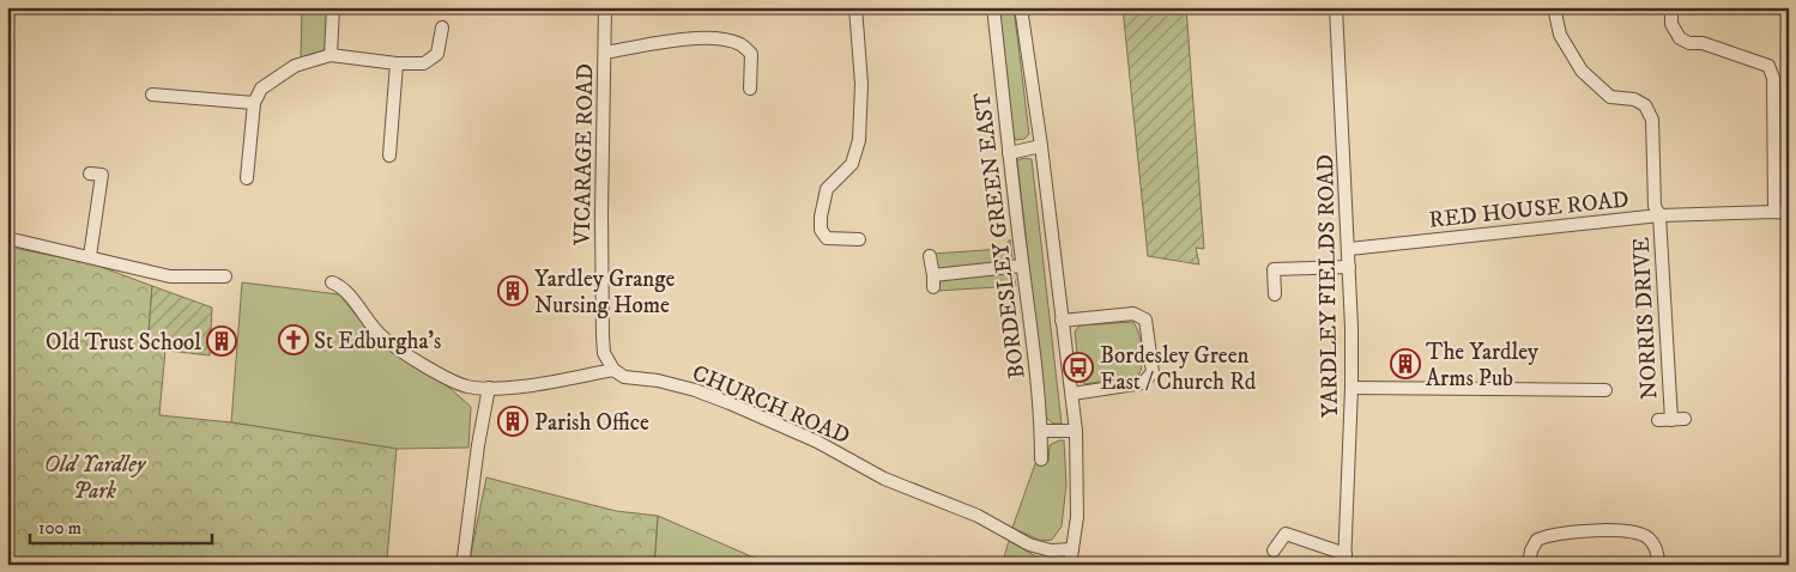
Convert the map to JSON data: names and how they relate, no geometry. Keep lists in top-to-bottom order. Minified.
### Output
{"streets":{"street":["VICARAGE ROAD","RED HOUSE ROAD","BORDESLEY GREEN EAST","YARDLEY FIELDS ROAD","NORRIS DRIVE","CHURCH ROAD"]},"crossings":[["VICARAGE ROAD","CHURCH ROAD"],["RED HOUSE ROAD","YARDLEY FIELDS ROAD"],["RED HOUSE ROAD","NORRIS DRIVE"]],"parks":["Old Yardley Park"],"places":{"building":["Yardley Grange Nursing Home","Old Trust School","The Yardley Arms Pub","Parish Office"],"church":["St Edburgha's"],"bus stop":["Bordesley Green East / Church Rd"]},"scale_bar":"100 m"}
